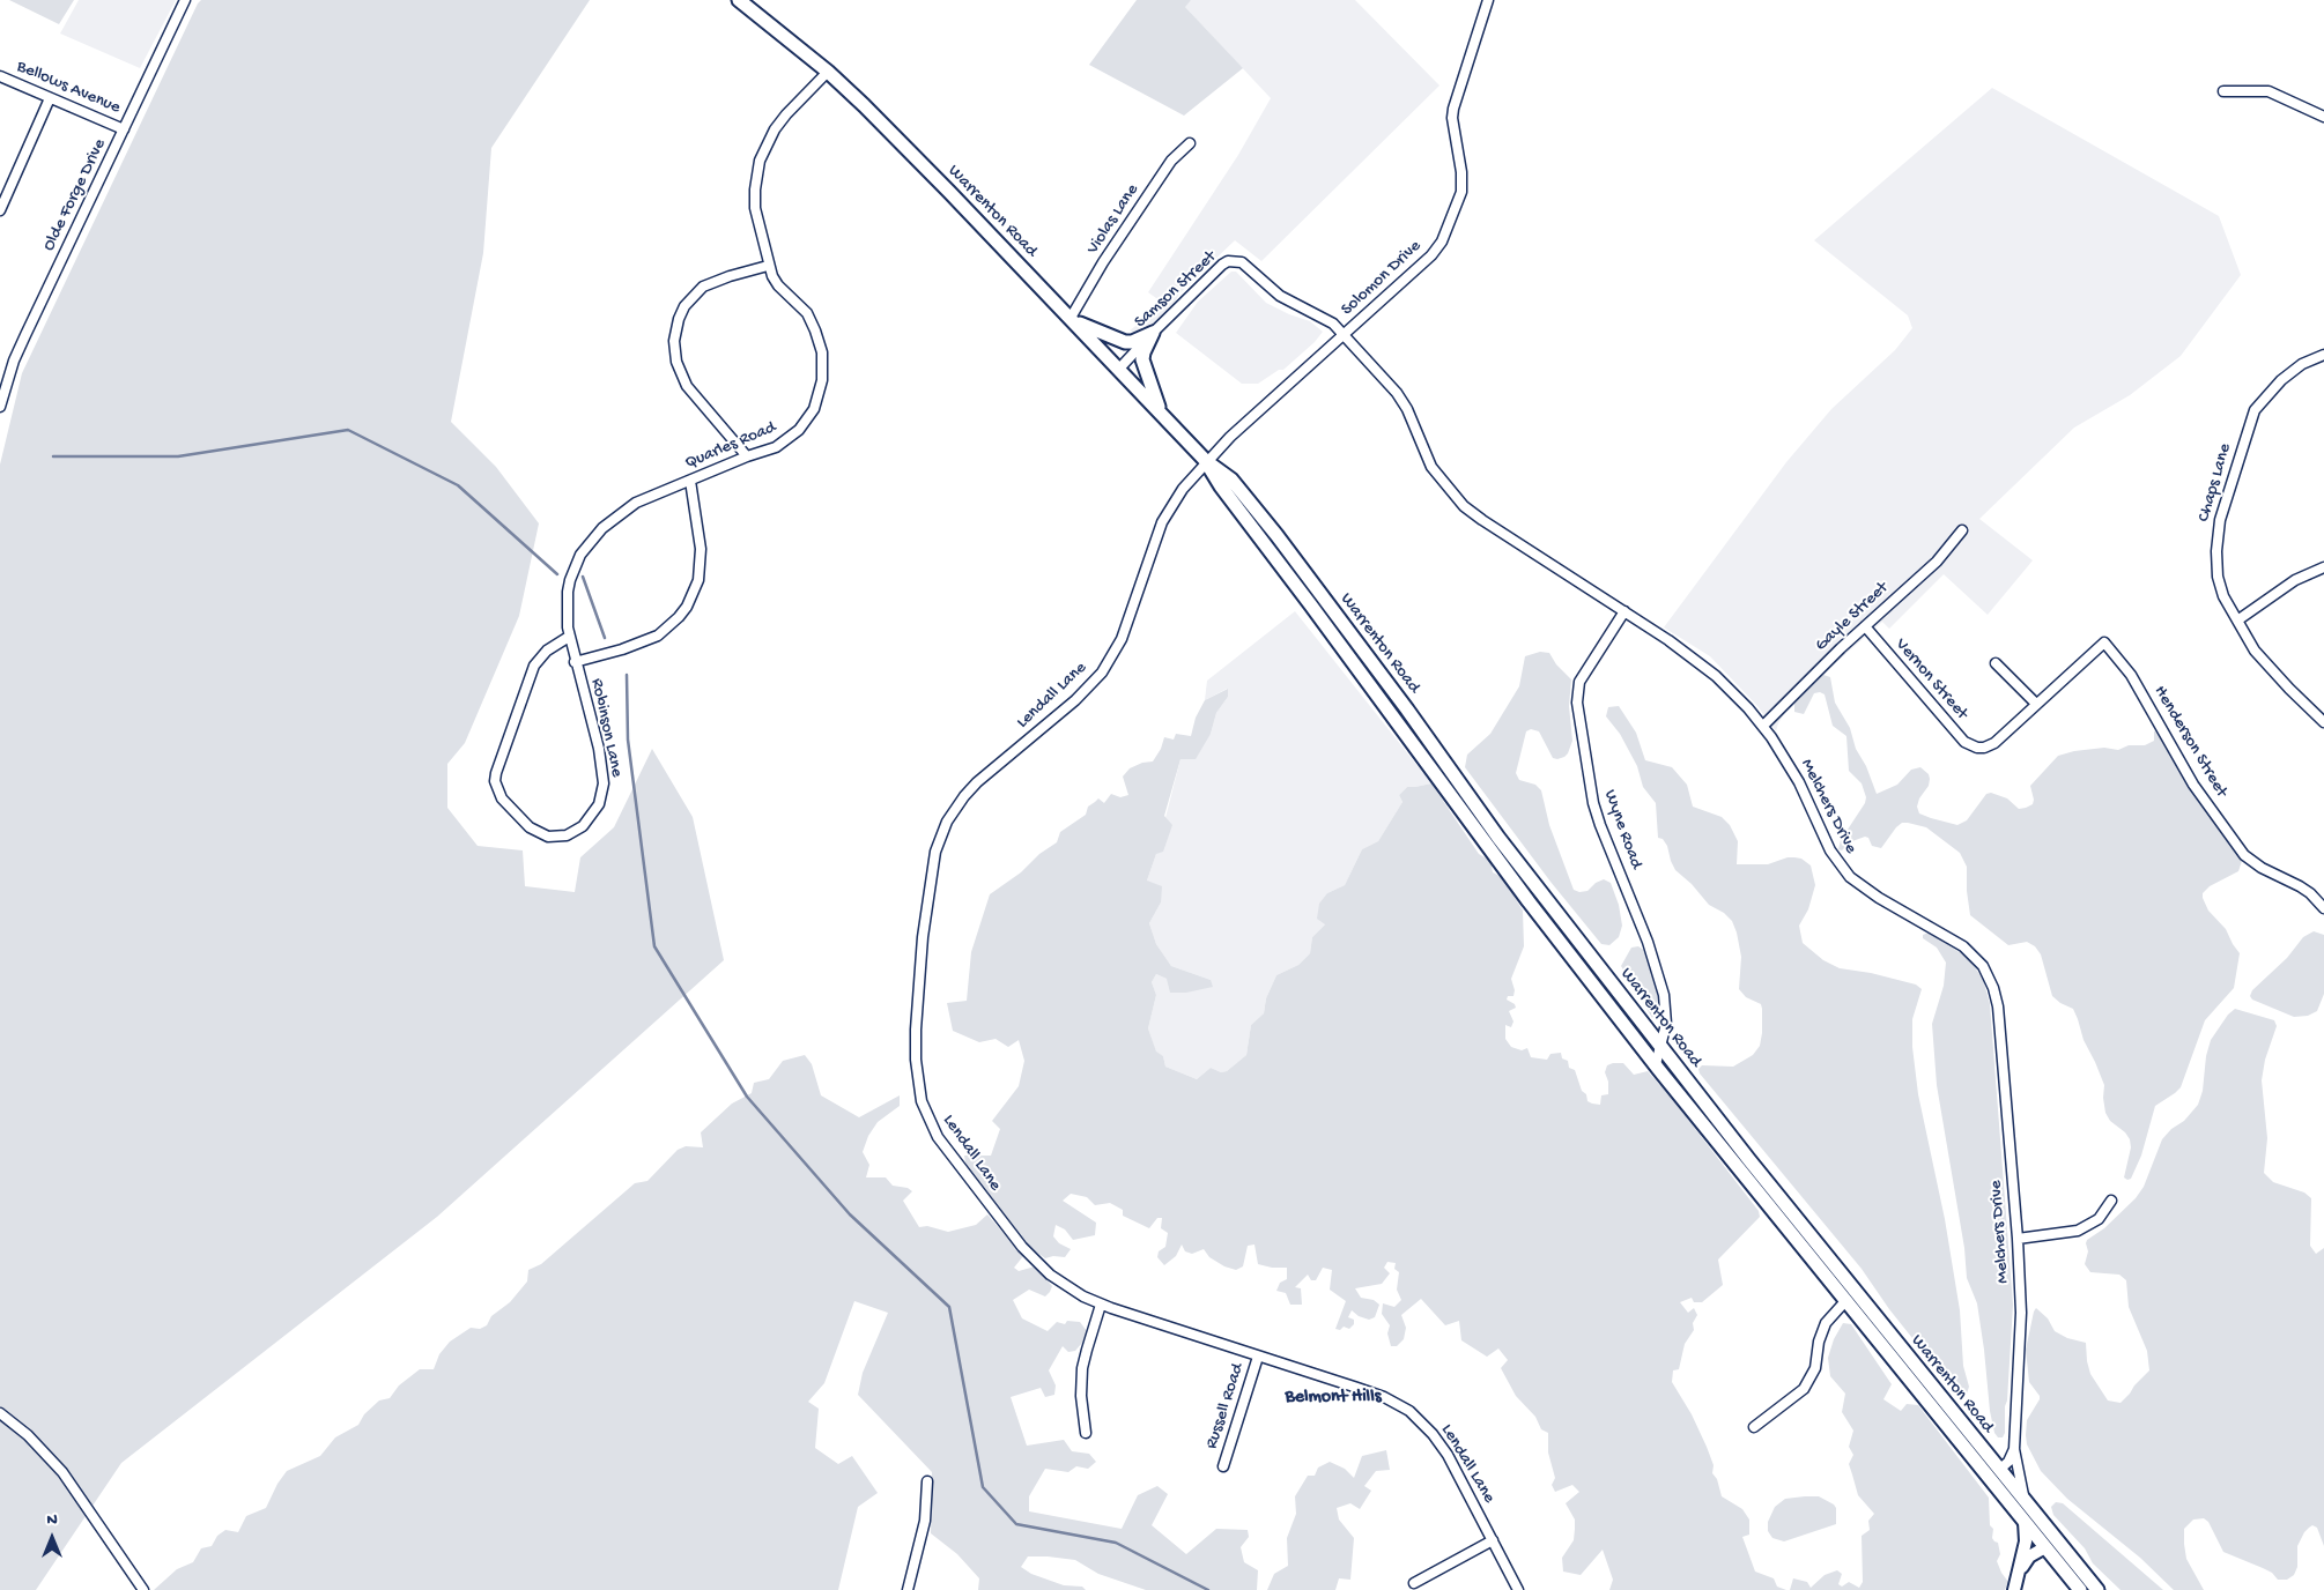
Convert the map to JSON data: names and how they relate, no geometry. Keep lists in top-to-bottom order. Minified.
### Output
{"streets":{"main road":["Warrenton Road"],"street":["Bellows Avenue","Olde Forge Drive","Violas Lane","Solomon Drive","Samson Street","Quarles Road","Chaps Lane","Gayle Street","Vernon Street","Lendall Lane","Robinson Lane","Henderson Street","Melchers Drive","Wyne Road","Russell Road"]},"crossings":[["Bellows Avenue","Olde Forge Drive"],["Warrenton Road","Violas Lane"],["Warrenton Road","Solomon Drive"],["Warrenton Road","Samson Street"],["Warrenton Road","Quarles Road"],["Warrenton Road","Lendall Lane"],["Warrenton Road","Melchers Drive"],["Warrenton Road","Wyne Road"],["Solomon Drive","Samson Street"],["Solomon Drive","Lendall Lane"],["Solomon Drive","Melchers Drive"],["Samson Street","Melchers Drive"],["Quarles Road","Robinson Lane"],["Gayle Street","Vernon Street"],["Gayle Street","Melchers Drive"],["Vernon Street","Henderson Street"],["Lendall Lane","Russell Road"],["Melchers Drive","Wyne Road"]],"districts":["Belmont Hills"],"north":"top"}
